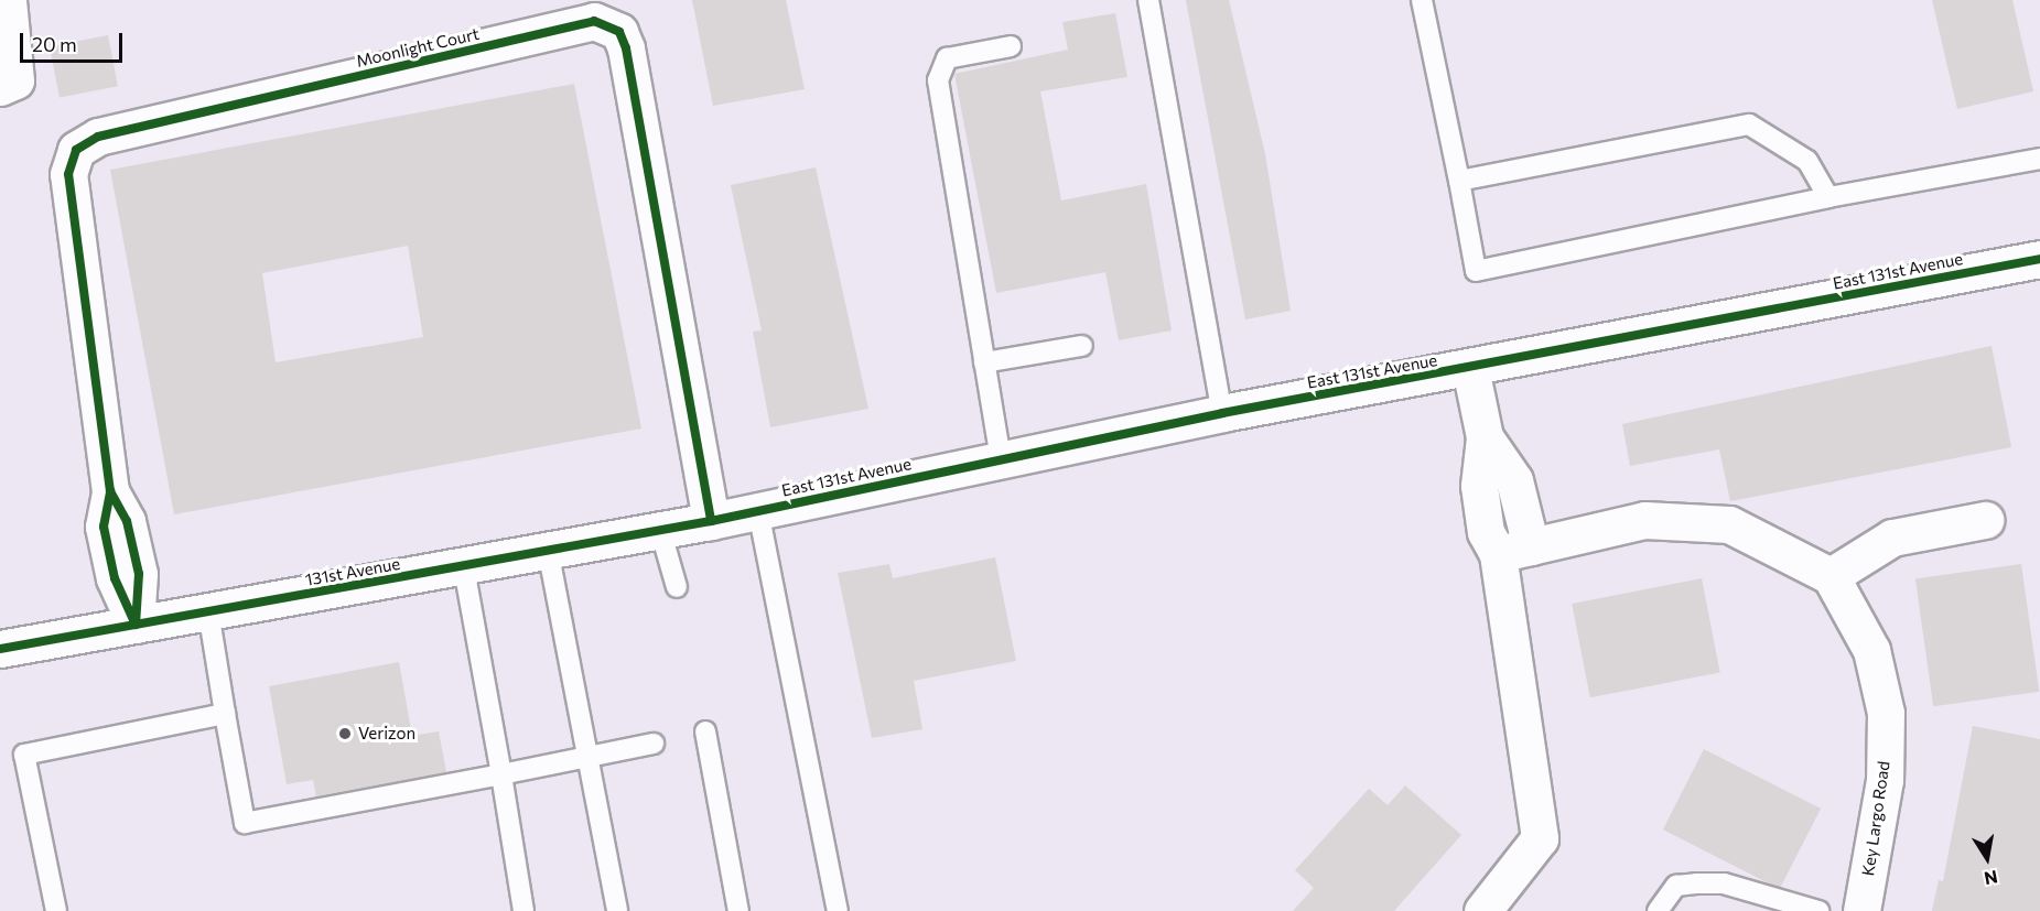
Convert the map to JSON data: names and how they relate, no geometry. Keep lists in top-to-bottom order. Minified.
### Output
{"streets":{"street":["Moonlight Court","East 131st Avenue","131st Avenue","Key Largo Road"]},"crossings":[["Moonlight Court","East 131st Avenue"],["Moonlight Court","131st Avenue"],["East 131st Avenue","131st Avenue"]],"places":["Verizon"],"scale_bar":"20 m","north":"bottom"}
